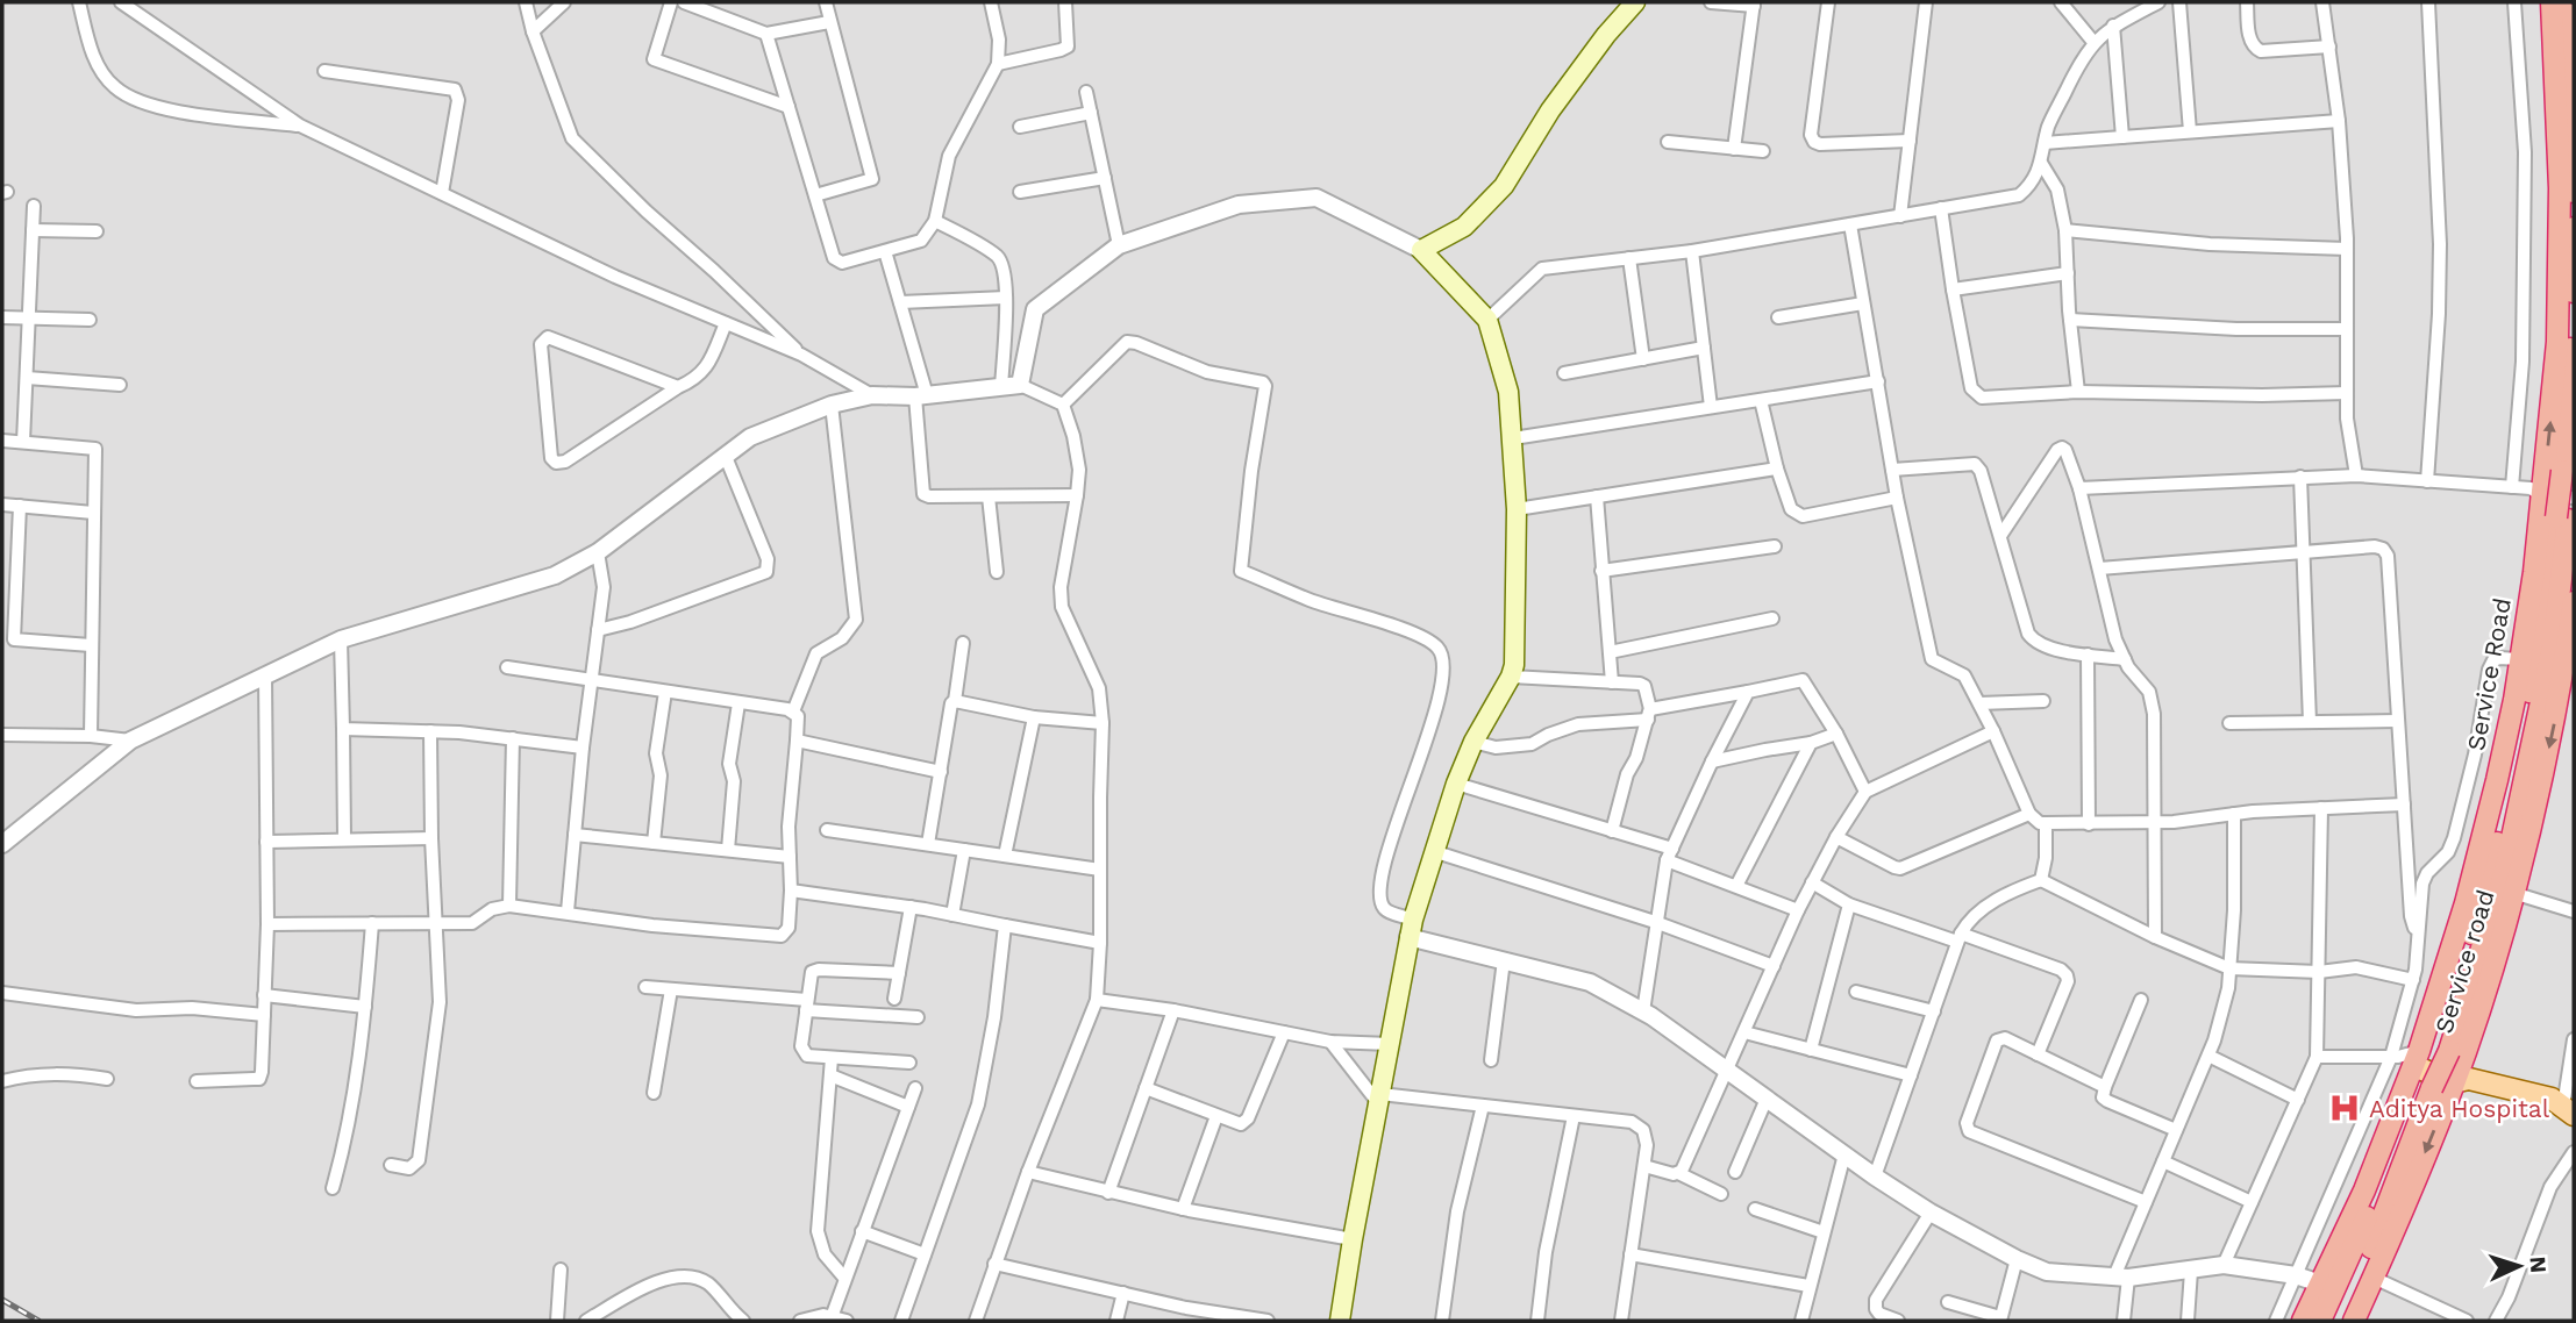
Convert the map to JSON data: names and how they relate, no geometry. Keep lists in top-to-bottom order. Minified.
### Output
{"streets":{"highway":["Service Road","Service road"]},"crossings":[["Service Road","Service road"]],"places":{"hospital":["Aditya Hospital"]},"north":"right"}
